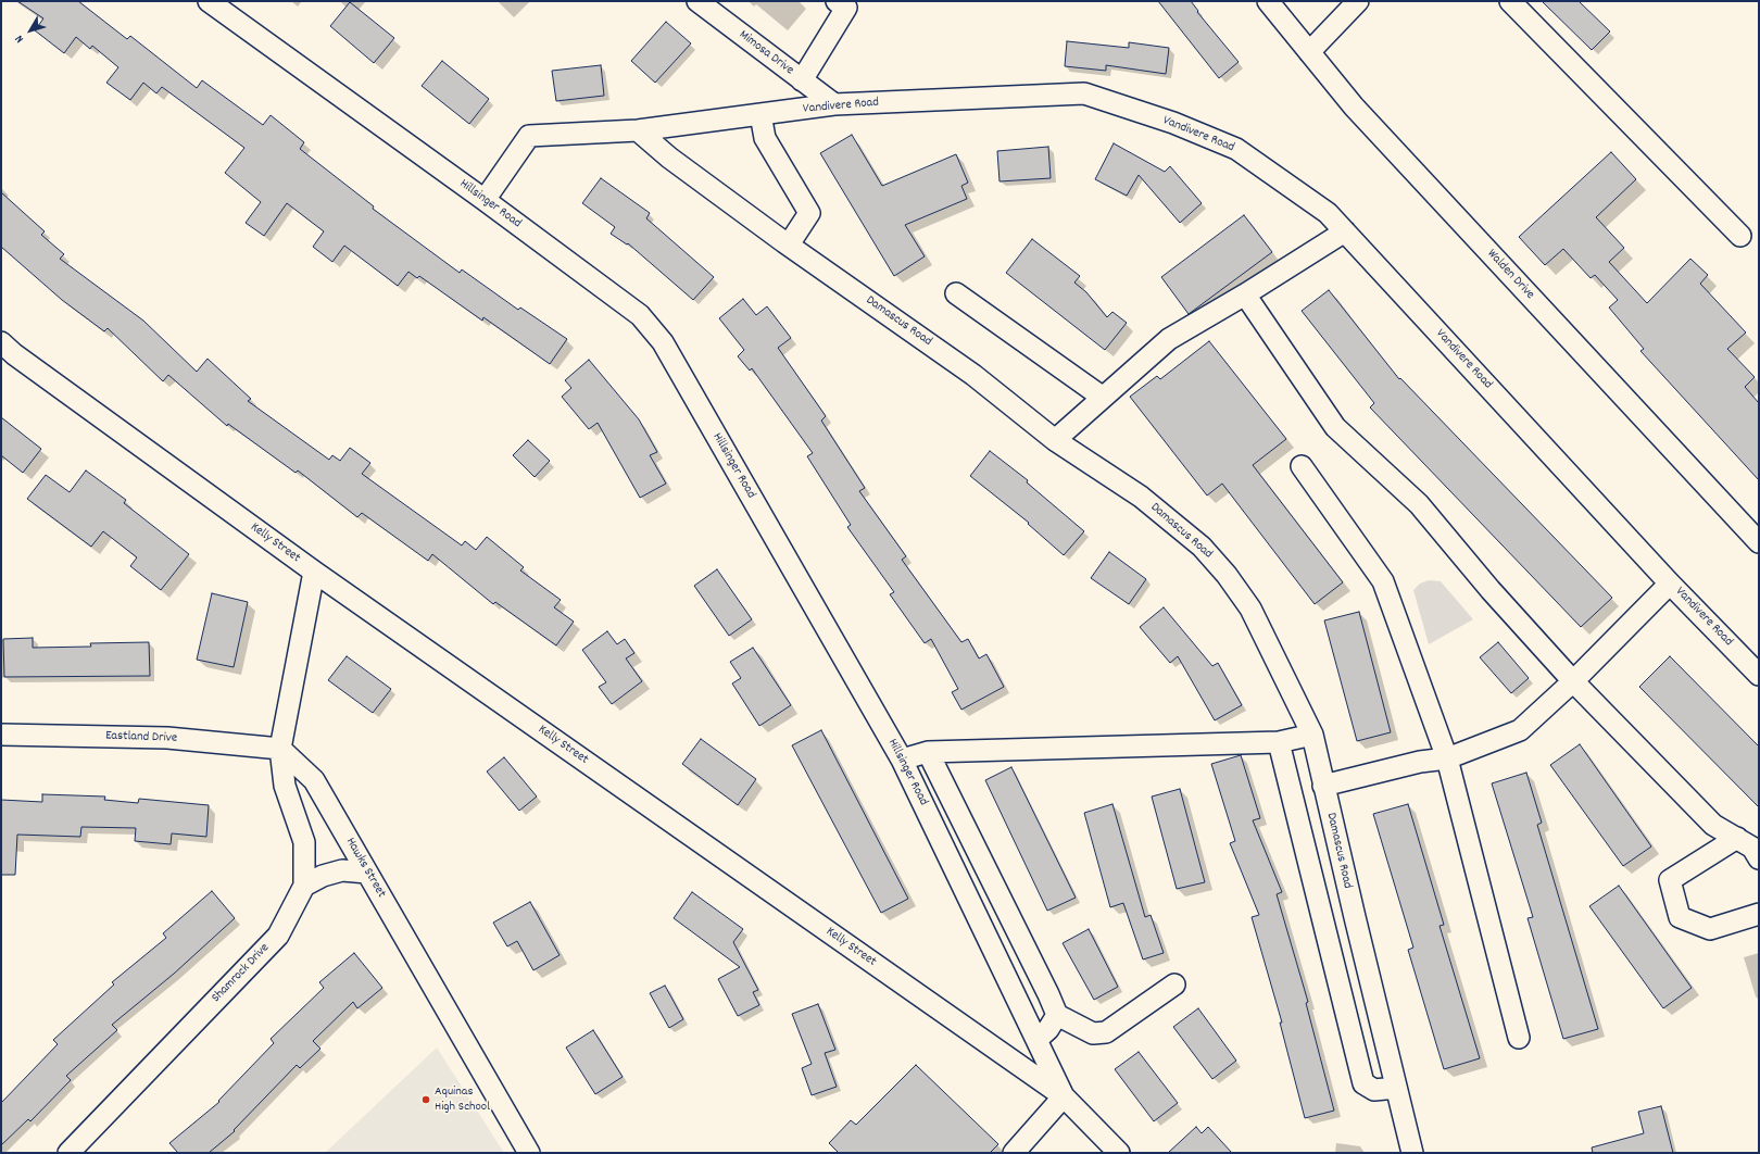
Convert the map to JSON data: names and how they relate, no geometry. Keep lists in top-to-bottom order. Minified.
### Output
{"streets":{"street":["Mimosa Drive","Vandivere Road","Hillsinger Road","Walden Drive","Damascus Road","Kelly Street","Eastland Drive","Hawks Street","Shamrock Drive"]},"crossings":[["Mimosa Drive","Vandivere Road"],["Vandivere Road","Hillsinger Road"],["Vandivere Road","Damascus Road"],["Hillsinger Road","Kelly Street"],["Eastland Drive","Hawks Street"],["Eastland Drive","Shamrock Drive"],["Hawks Street","Shamrock Drive"]],"places":["Aquinas High School"],"north":"bottom left"}
